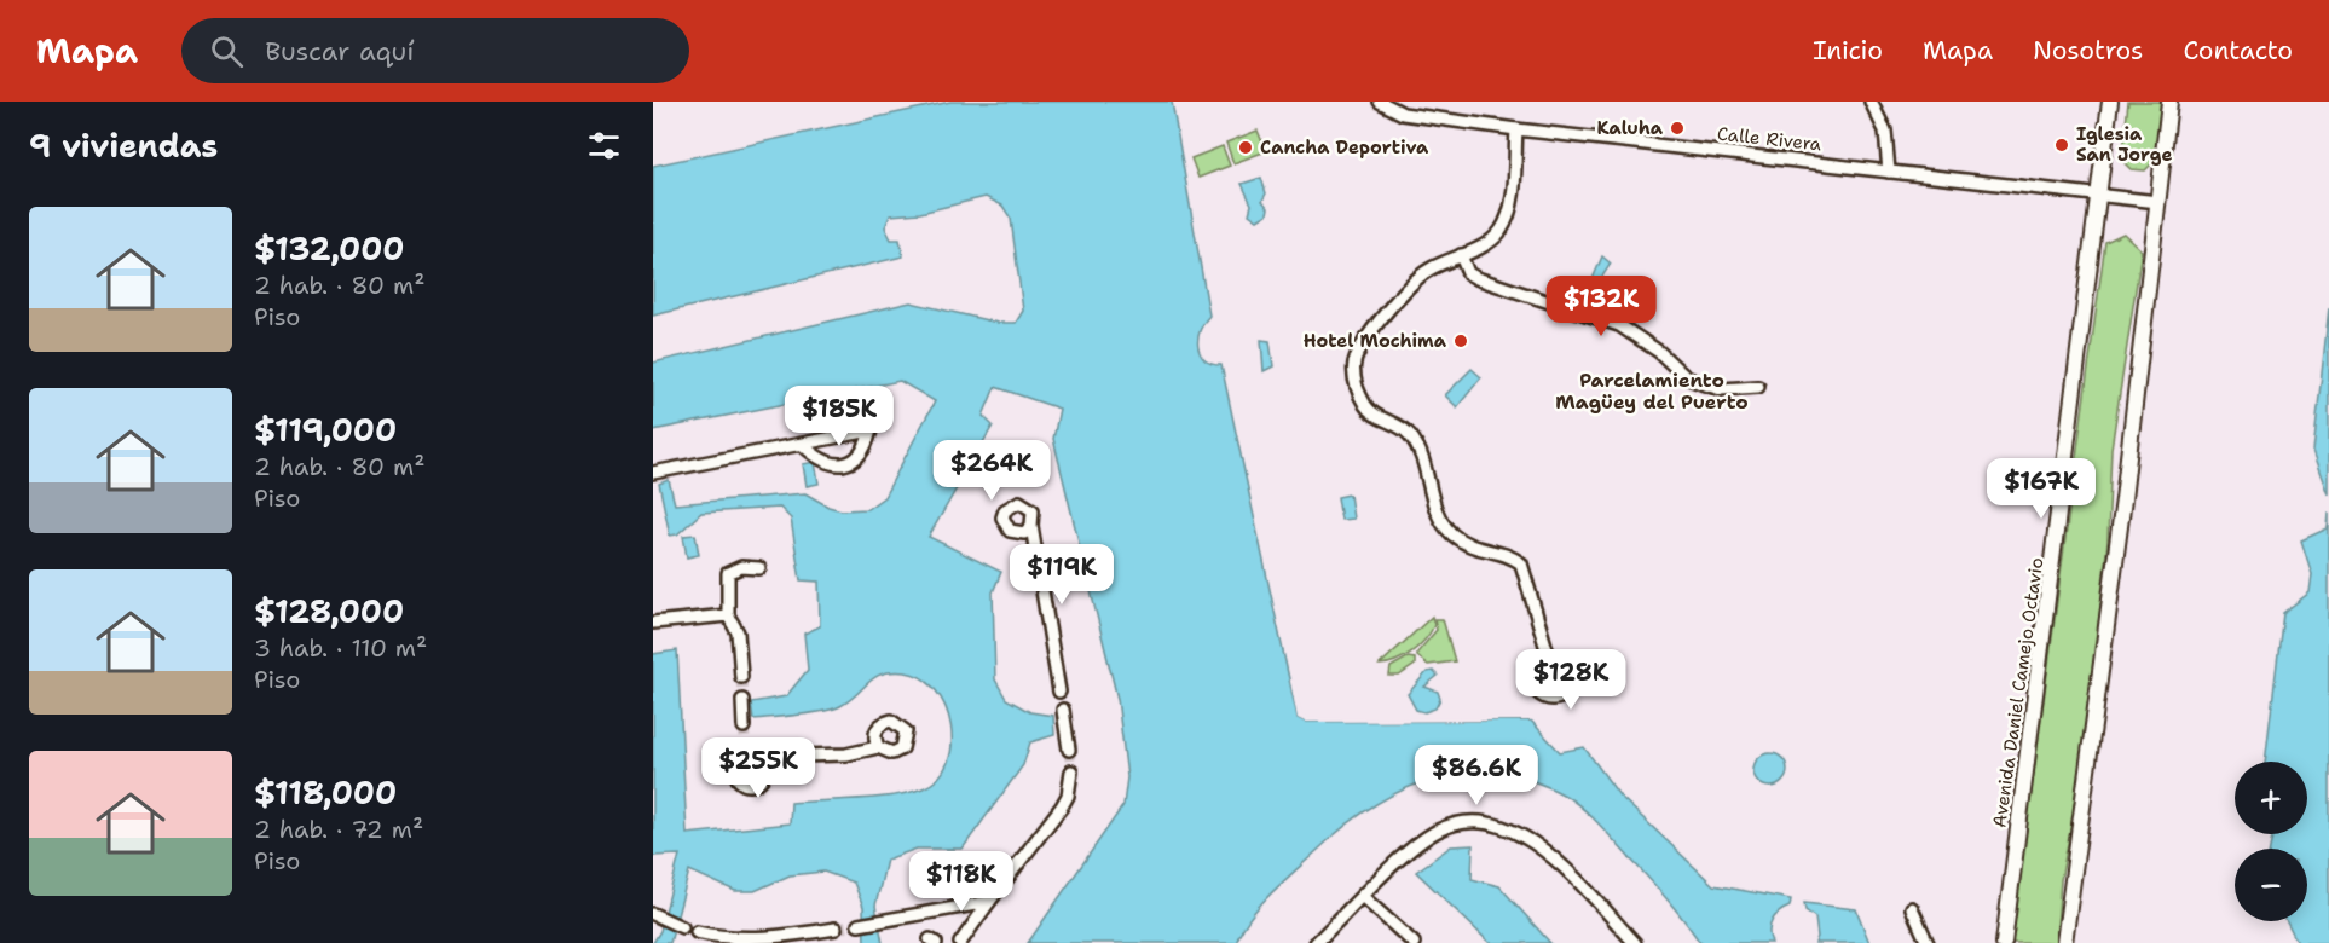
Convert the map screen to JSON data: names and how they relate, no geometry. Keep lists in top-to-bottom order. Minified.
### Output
{"streets":{"main road":["Avenida Daniel Camejo Octavio"],"street":["Calle Rivera"]},"crossings":[["Calle Rivera","Avenida Daniel Camejo Octavio"]],"districts":["Parcelamiento Magüey del Puerto"],"places":["Kaluha","Iglesia San Jorge","Cancha Deportiva","Hotel Mochima"],"page":{"header":"Mapa","search":"Buscar aquí","nav":["Inicio","Mapa","Nosotros","Contacto"],"heading":"9 viviendas","list":[{"name":"$132,000","note":"2 hab. · 80 m² · Piso"},{"name":"$119,000","note":"2 hab. · 80 m² · Piso"},{"name":"$128,000","note":"3 hab. · 110 m² · Piso"},{"name":"$118,000","note":"2 hab. · 72 m² · Piso"}],"price":["$132K","$185K","$264K","$167K","$119K","$128K","$255K","$86.6K","$118K"],"map_buttons":["+","−"]}}
